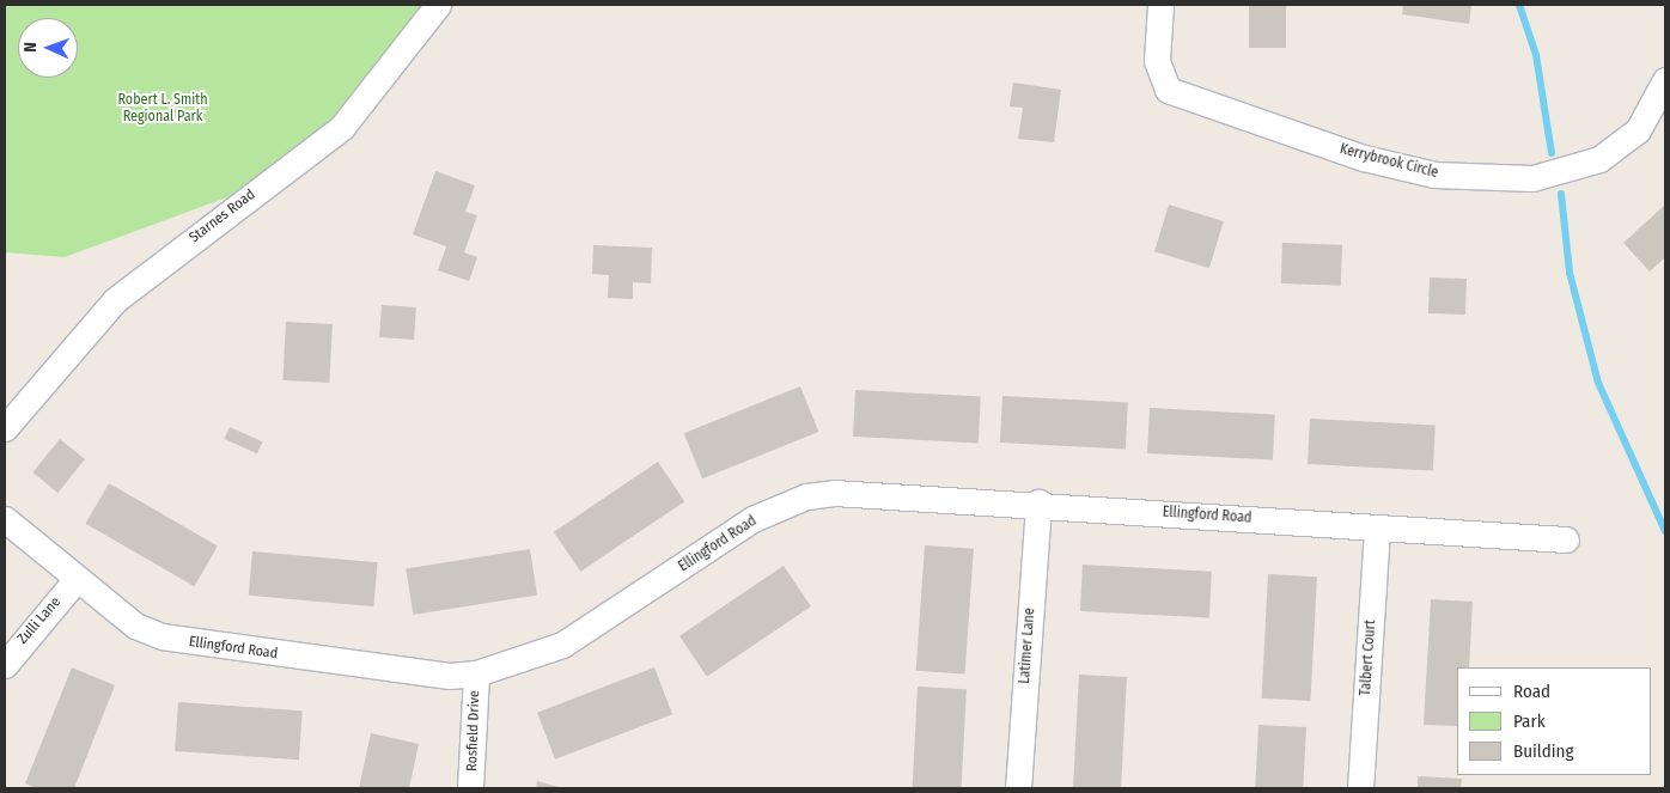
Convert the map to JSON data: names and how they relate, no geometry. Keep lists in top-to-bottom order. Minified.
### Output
{"streets":{"street":["Kerrybrook Circle","Starnes Road","Ellingford Road","Zulli Lane","Latimer Lane","Talbert Court","Rosfield Drive"]},"crossings":[["Ellingford Road","Zulli Lane"],["Ellingford Road","Latimer Lane"],["Ellingford Road","Talbert Court"],["Ellingford Road","Rosfield Drive"]],"parks":["Robert L. Smith Regional Park"],"legend":["Road","Park","Building"],"north":"left"}
